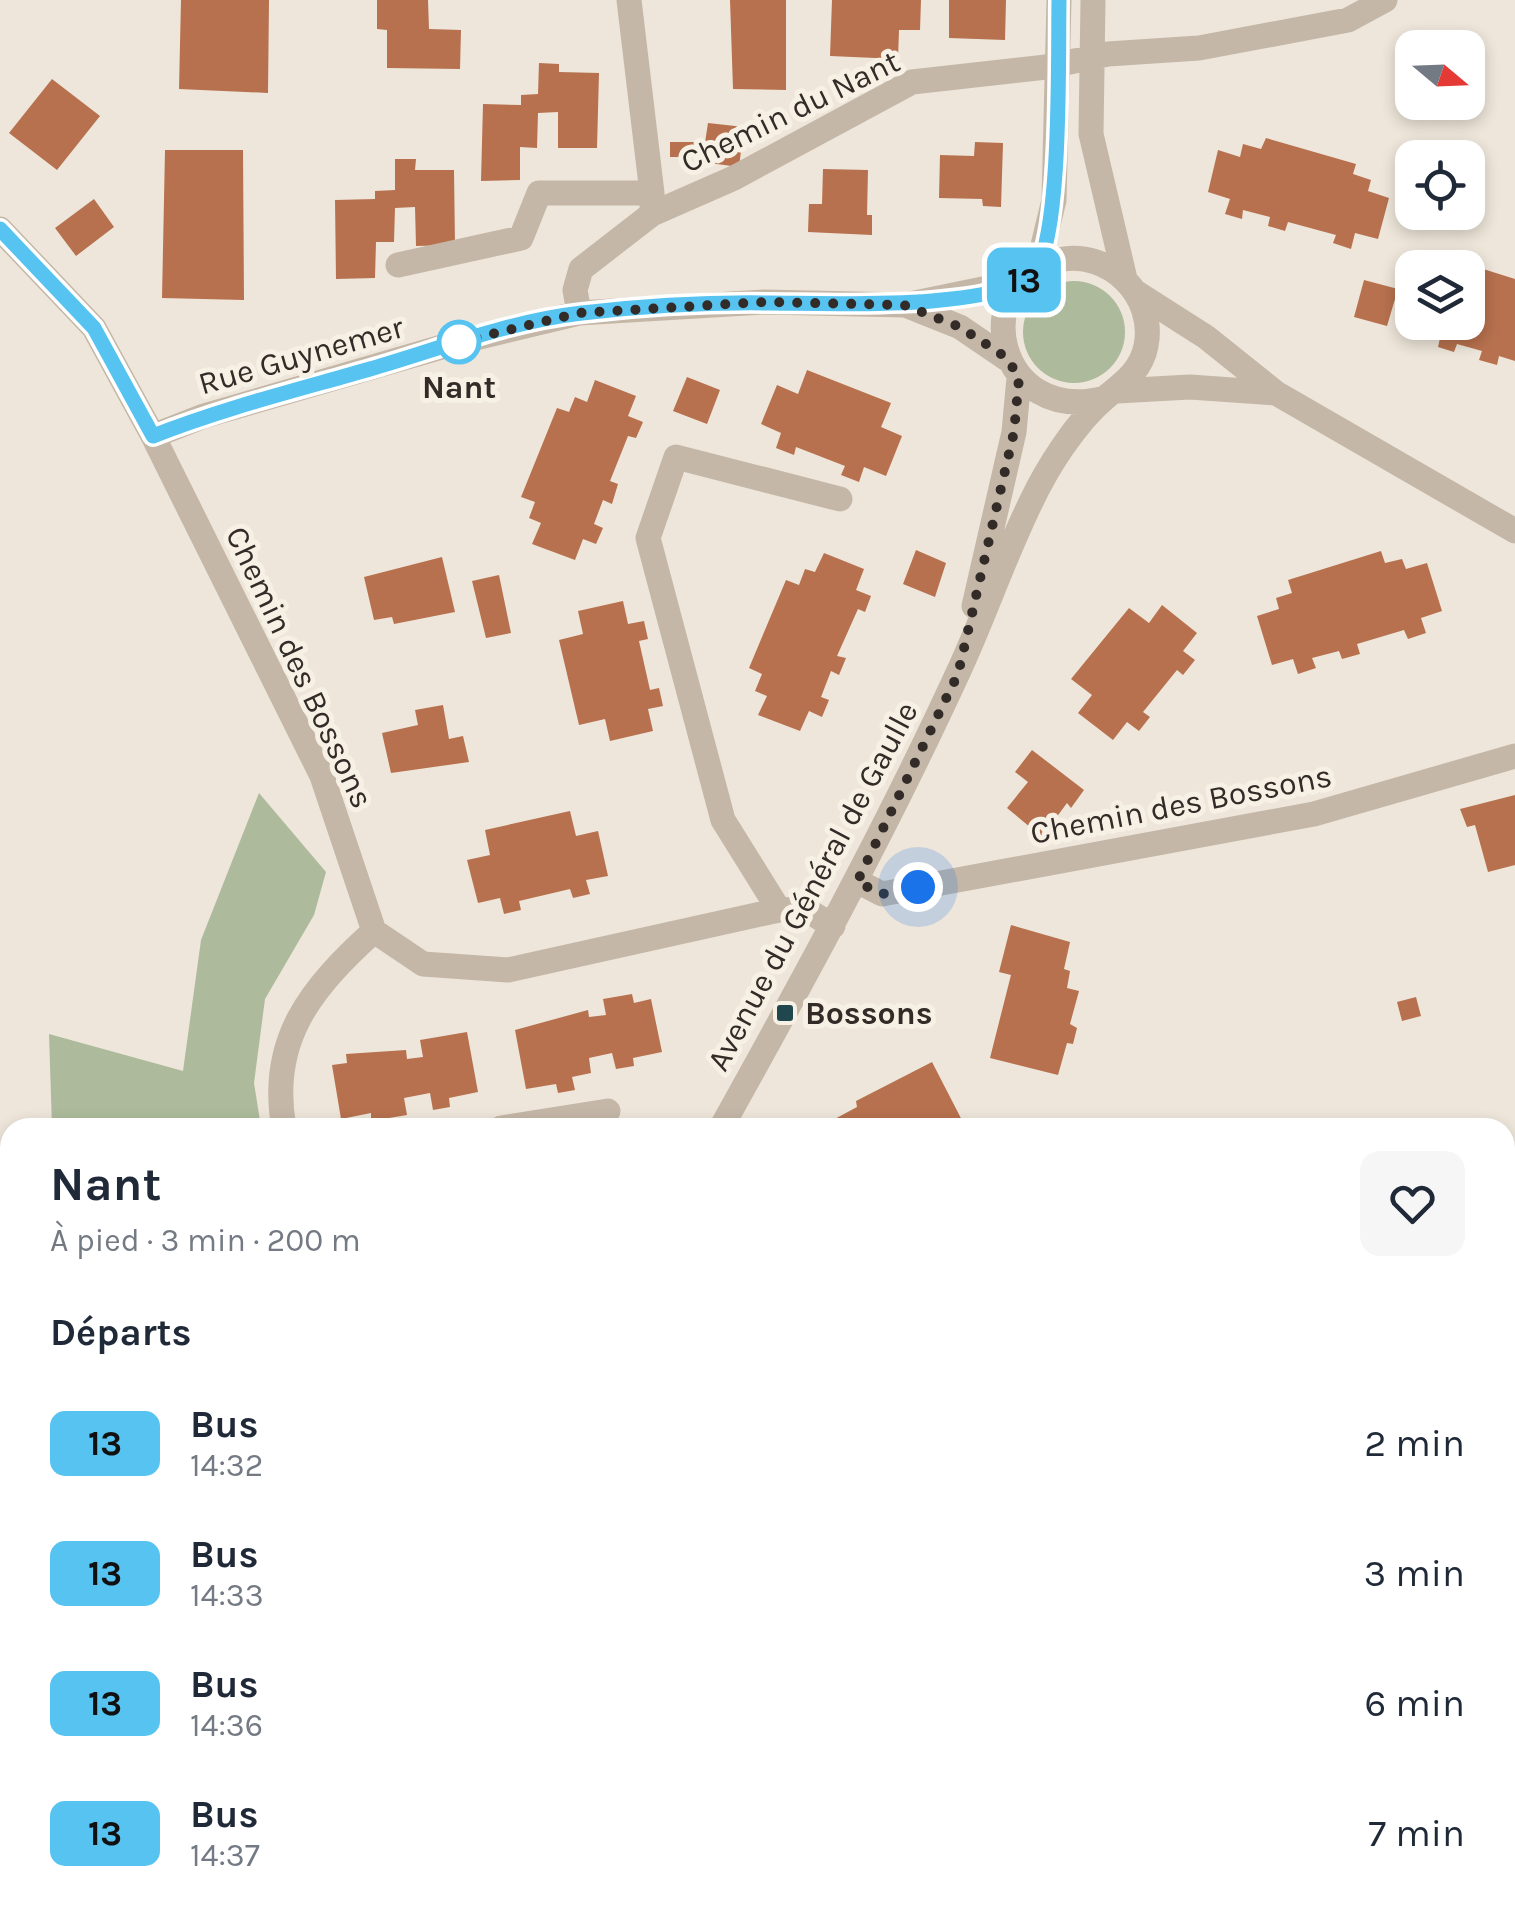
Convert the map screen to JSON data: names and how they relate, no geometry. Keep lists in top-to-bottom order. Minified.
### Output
{"streets":{"street":["Chemin du Nant","Rue Guynemer","Chemin des Bossons","Avenue du Général de Gaulle"]},"crossings":[["Chemin du Nant","Rue Guynemer"],["Rue Guynemer","Chemin des Bossons"],["Rue Guynemer","Avenue du Général de Gaulle"],["Chemin des Bossons","Avenue du Général de Gaulle"]],"places":{"other":["Nant"],"transit":["Bossons"]},"lines":["bus line 13"],"north":"right","page":{"on_map":"13","heading":[["Nant","À pied · 3 min · 200 m"],"Départs"],"list":[{"mark":"13","name":"Bus","note":"14:32","value":"2 min"},{"mark":"13","name":"Bus","note":"14:33","value":"3 min"},{"mark":"13","name":"Bus","note":"14:36","value":"6 min"},{"mark":"13","name":"Bus","note":"14:37","value":"7 min"}]}}
